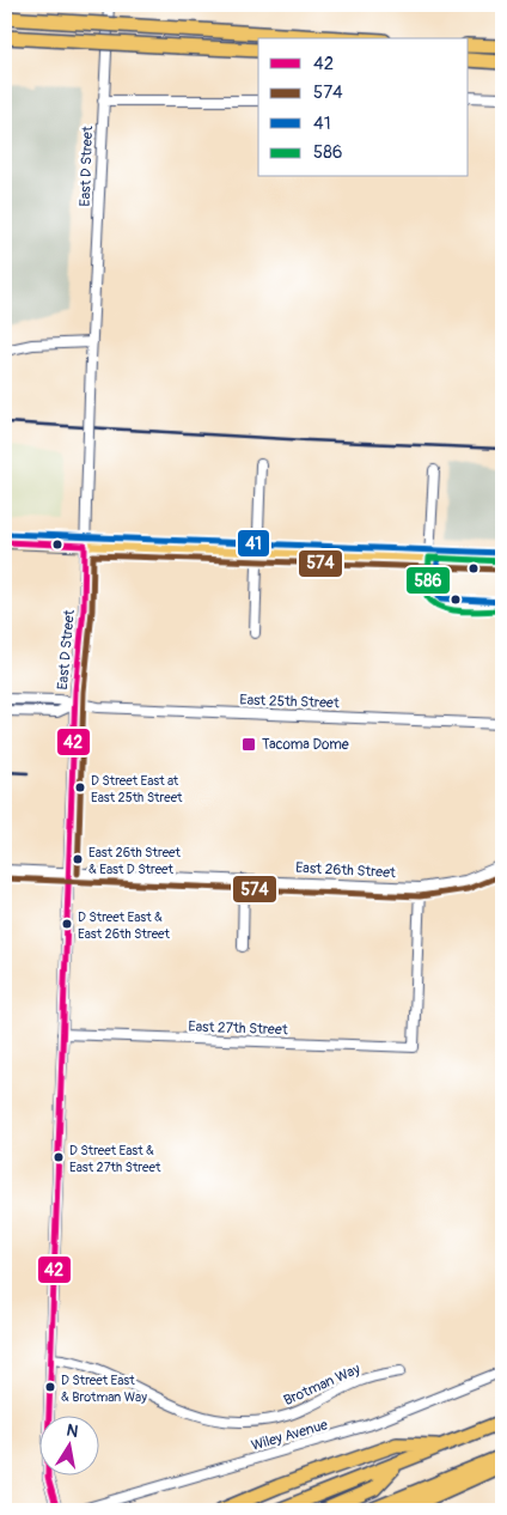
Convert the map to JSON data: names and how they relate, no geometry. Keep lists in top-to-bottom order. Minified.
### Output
{"streets":{"street":["East D Street","East 25th Street","East 26th Street","East 27th Street","Brotman Way","Wiley Avenue"]},"crossings":[["East D Street","East 25th Street"],["East D Street","East 26th Street"],["East D Street","East 27th Street"],["East D Street","Brotman Way"],["East 26th Street","East 27th Street"]],"places":{"transit":["Tacoma Dome"],"other":["D Street East at East 25th Street","East 26th Street & East D Street","D Street East & East 26th Street","D Street East & East 27th Street","D Street East & Brotman Way"]},"lines":["transit line 41","transit line 42","transit line 574","transit line 586"],"legend":["42","574","41","586"],"north":"top"}
